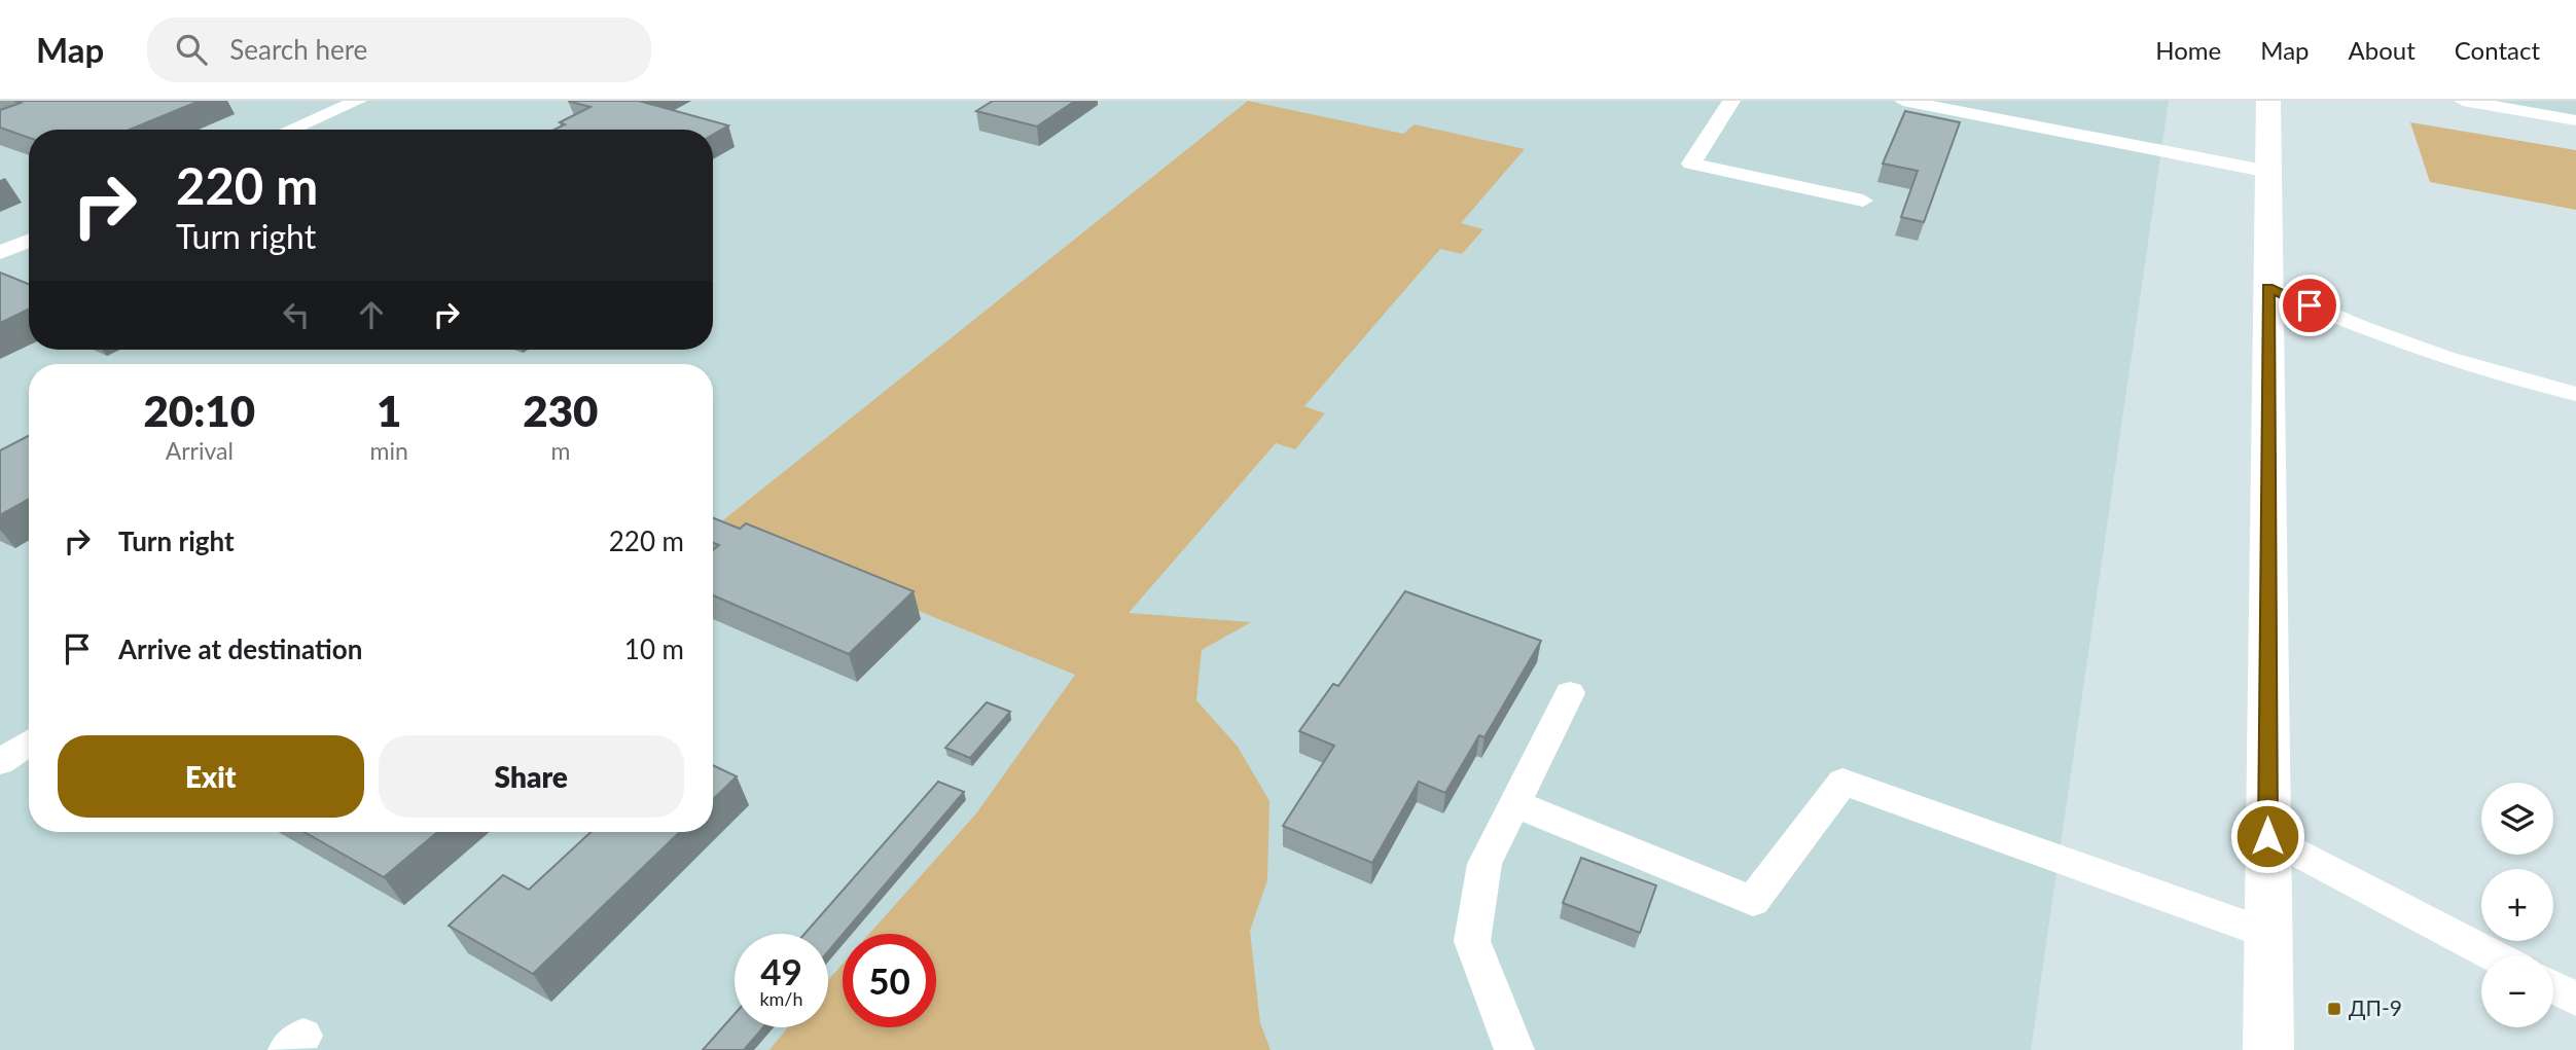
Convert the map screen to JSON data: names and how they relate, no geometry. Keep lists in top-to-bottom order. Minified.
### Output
{"places":{"transit":["ДП-9"]},"page":{"header":"Map","search":"Search here","nav":["Home","Map","About","Contact"],"turn":["220 m","Turn right"],"eta":["20:10","Arrival","1","min","230","m"],"list":[{"name":"Turn right","value":"220 m"},{"name":"Arrive at destination","value":"10 m"}],"buttons":["Exit","Share"],"map_buttons":["+","−"],"speed":"49 km/h","limit":"50"}}
